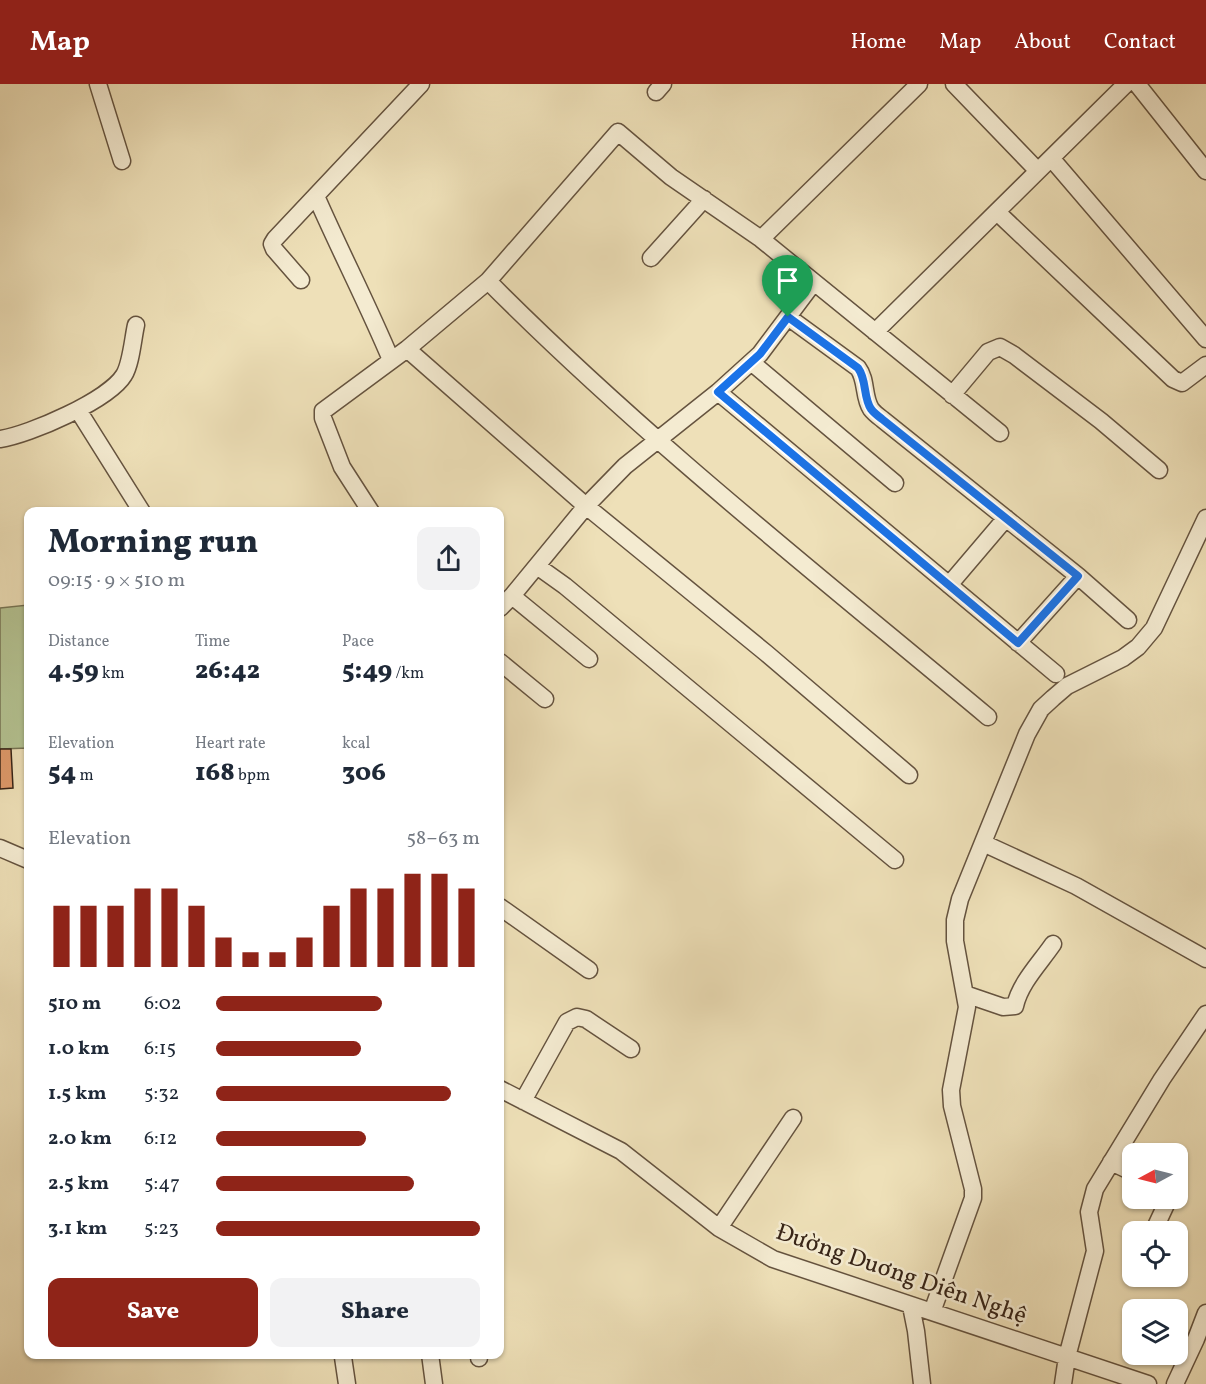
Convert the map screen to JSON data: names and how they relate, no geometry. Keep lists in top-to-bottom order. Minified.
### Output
{"streets":{"street":["Đường Duơng Diên Nghệ"]},"north":"left","page":{"header":"Map","nav":["Home","Map","About","Contact"],"heading":["Morning run","09:15 · 9 × 510 m"],"stats":[["Distance","4.59 km"],["Time","26:42"],["Pace","5:49 /km"],["Elevation","54 m"],["Heart rate","168 bpm"],["kcal","306"]],"chart":["Elevation","58–63 m"],"list":[{"name":"510 m","note":"6:02"},{"name":"1.0 km","note":"6:15"},{"name":"1.5 km","note":"5:32"},{"name":"2.0 km","note":"6:12"},{"name":"2.5 km","note":"5:47"},{"name":"3.1 km","note":"5:23"}],"buttons":["Save","Share"]}}
